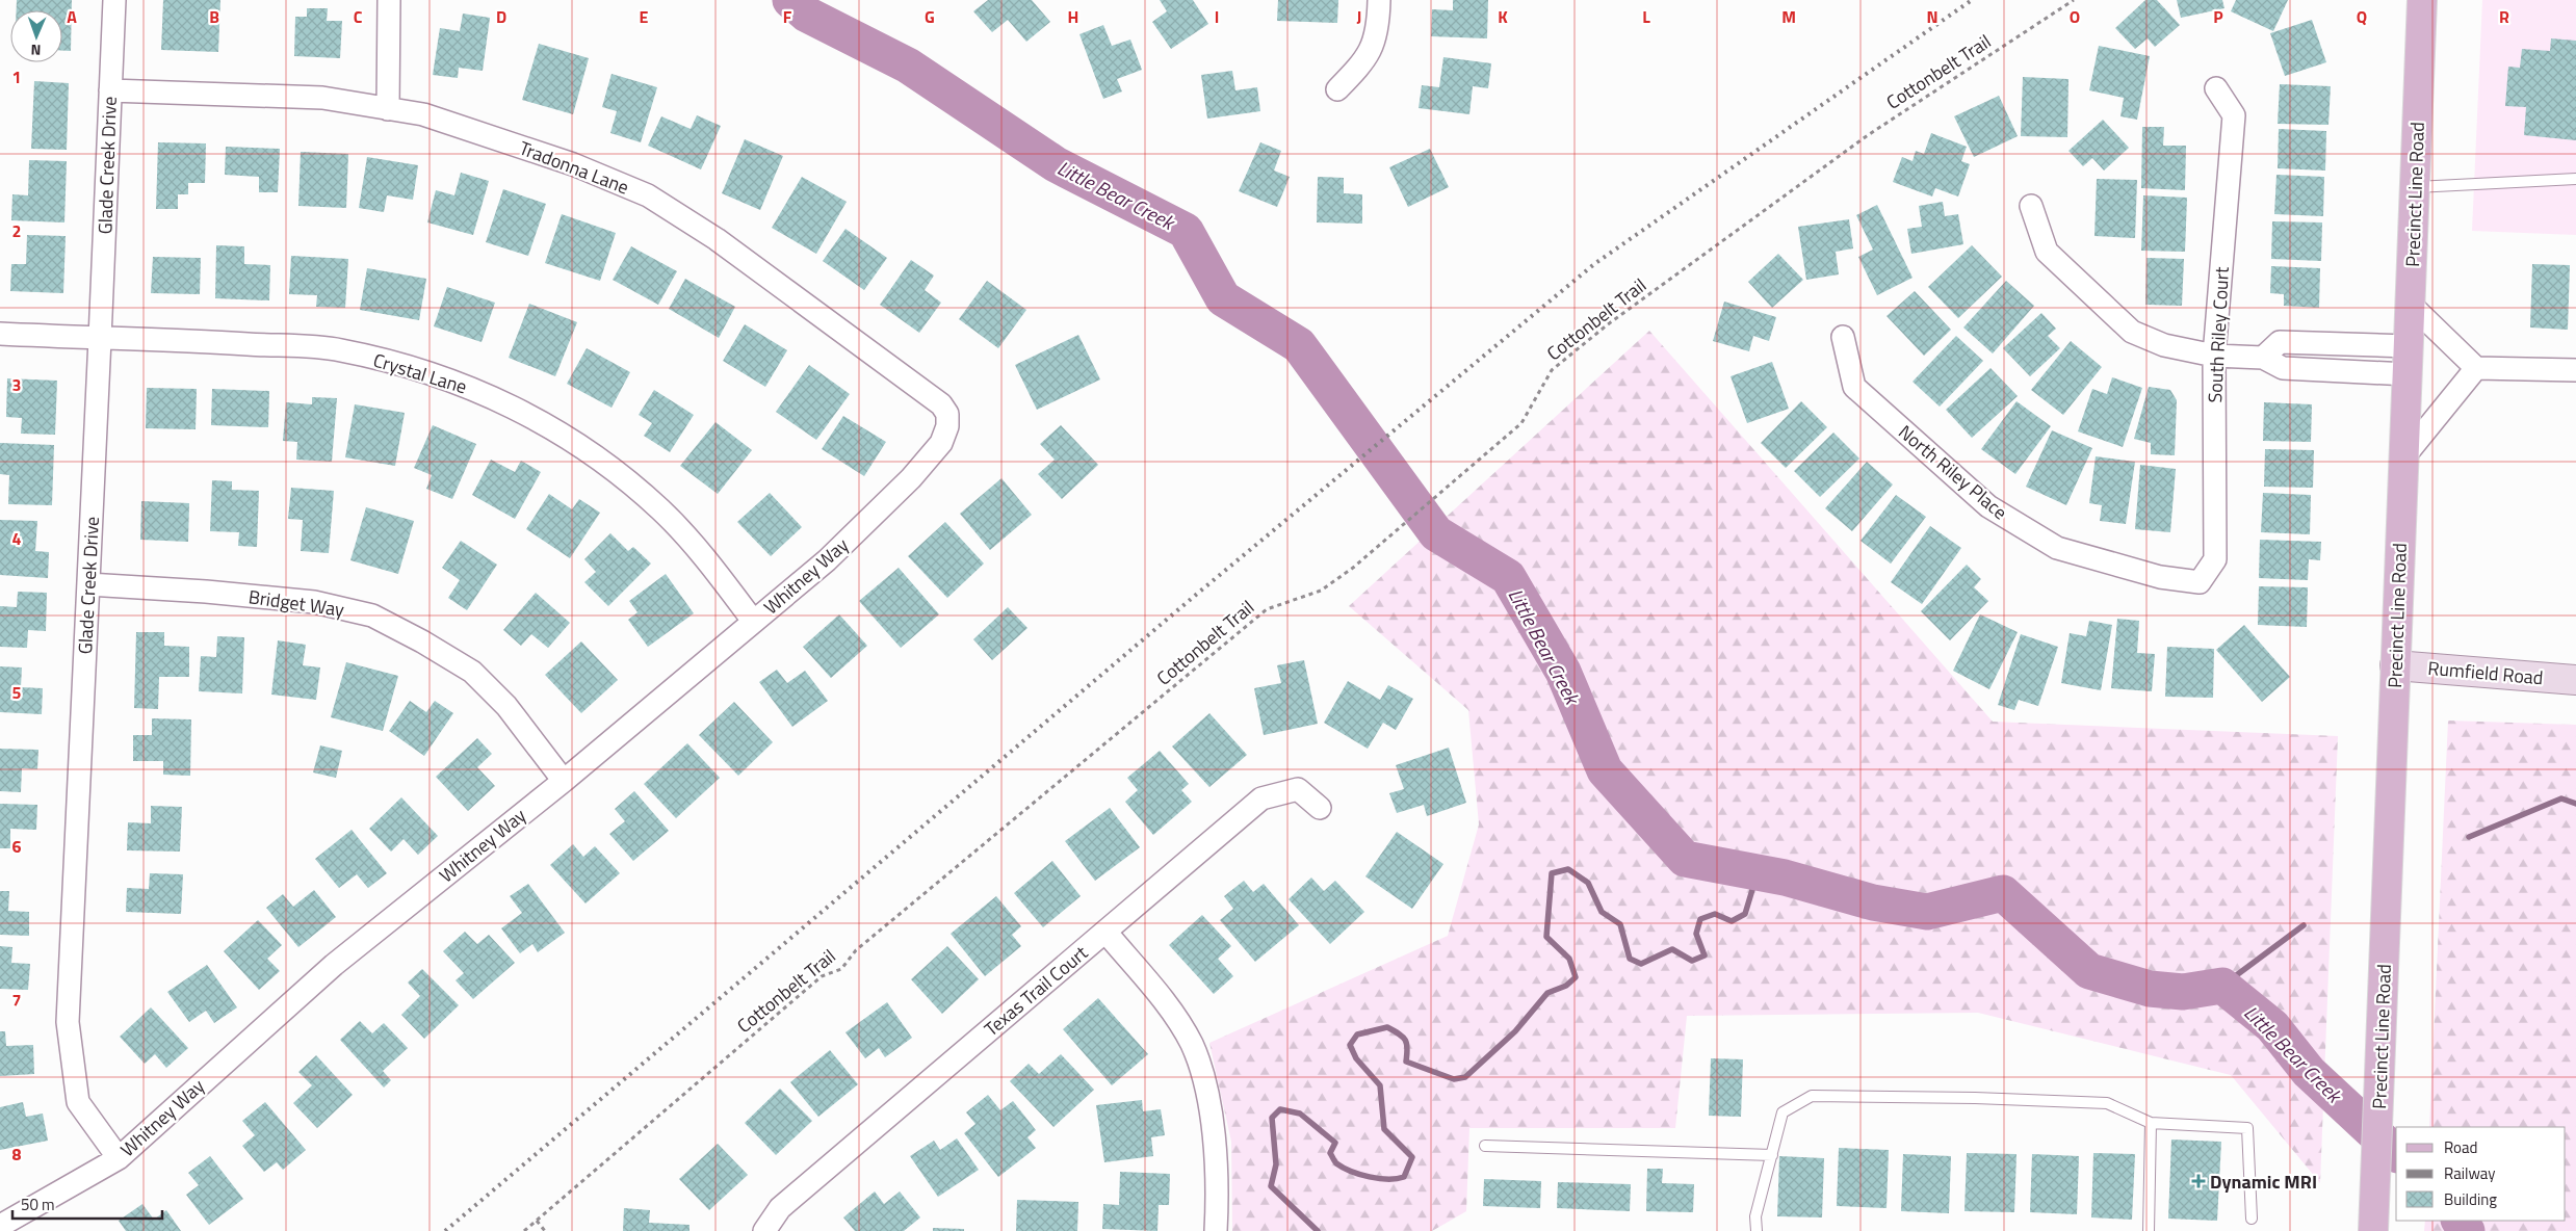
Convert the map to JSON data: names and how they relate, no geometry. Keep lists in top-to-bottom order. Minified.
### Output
{"streets":{"main road":["Precinct Line Road","Rumfield Road"],"street":["Glade Creek Drive","Tradonna Lane","South Riley Court","Crystal Lane","North Riley Place","Whitney Way","Bridget Way","Texas Trail Court"],"path":["Cottonbelt Trail"]},"crossings":[["Glade Creek Drive","Tradonna Lane"],["Glade Creek Drive","Crystal Lane"],["Glade Creek Drive","Whitney Way"],["Glade Creek Drive","Bridget Way"],["Tradonna Lane","Whitney Way"],["Precinct Line Road","Rumfield Road"],["South Riley Court","North Riley Place"],["Crystal Lane","Whitney Way"],["Whitney Way","Bridget Way"]],"water":["Little Bear Creek"],"places":{"health":["Dynamic MRI"]},"legend":["Road","Railway","Building"],"scale_bar":"50 m","north":"bottom","grid":{"columns":["A","B","C","D","E","F","G","H","I","J","K","L","M","N","O","P","Q","R"],"rows":["1","2","3","4","5","6","7","8"]}}
